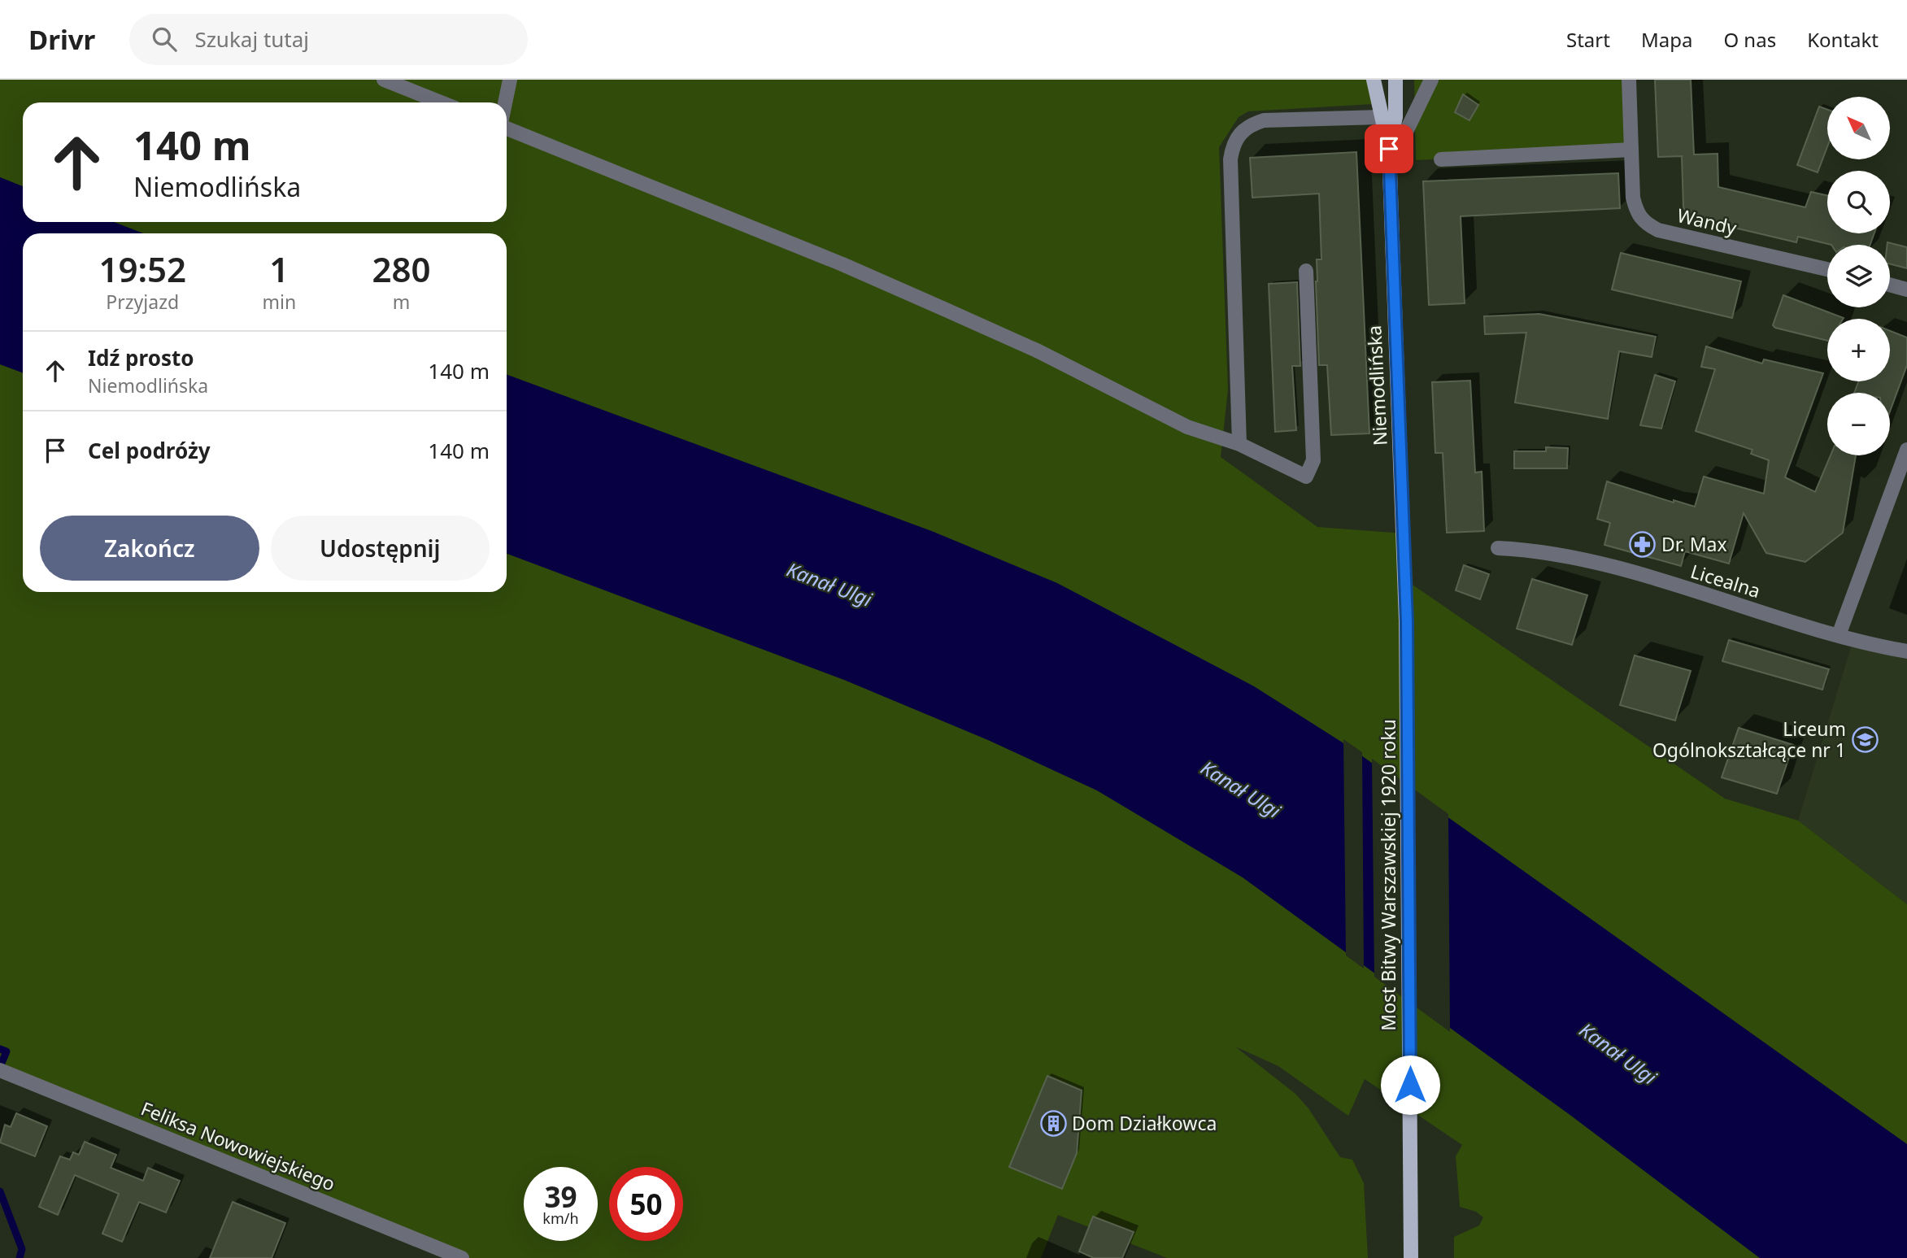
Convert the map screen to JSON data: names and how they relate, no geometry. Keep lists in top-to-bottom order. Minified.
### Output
{"streets":{"main road":["Niemodlińska","Most Bitwy Warszawskiej 1920 roku"],"street":["Wandy","Licealna","Feliksa Nowowiejskiego"]},"crossings":[["Niemodlińska","Most Bitwy Warszawskiej 1920 roku"]],"water":["Kanał Ulgi"],"places":{"pharmacy":["Dr. Max"],"school or university":["Liceum Ogólnokształcące nr 1"],"building":["Dom Działkowca"]},"north":"top left","page":{"header":"Drivr","search":"Szukaj tutaj","nav":["Start","Mapa","O nas","Kontakt"],"map_buttons":["+","−"],"turn":["140 m","Niemodlińska"],"eta":["19:52","Przyjazd","1","min","280","m"],"list":[{"name":"Idź prosto","note":"Niemodlińska","value":"140 m"},{"name":"Cel podróży","value":"140 m"}],"buttons":["Zakończ","Udostępnij"],"speed":"39 km/h","limit":"50"}}
